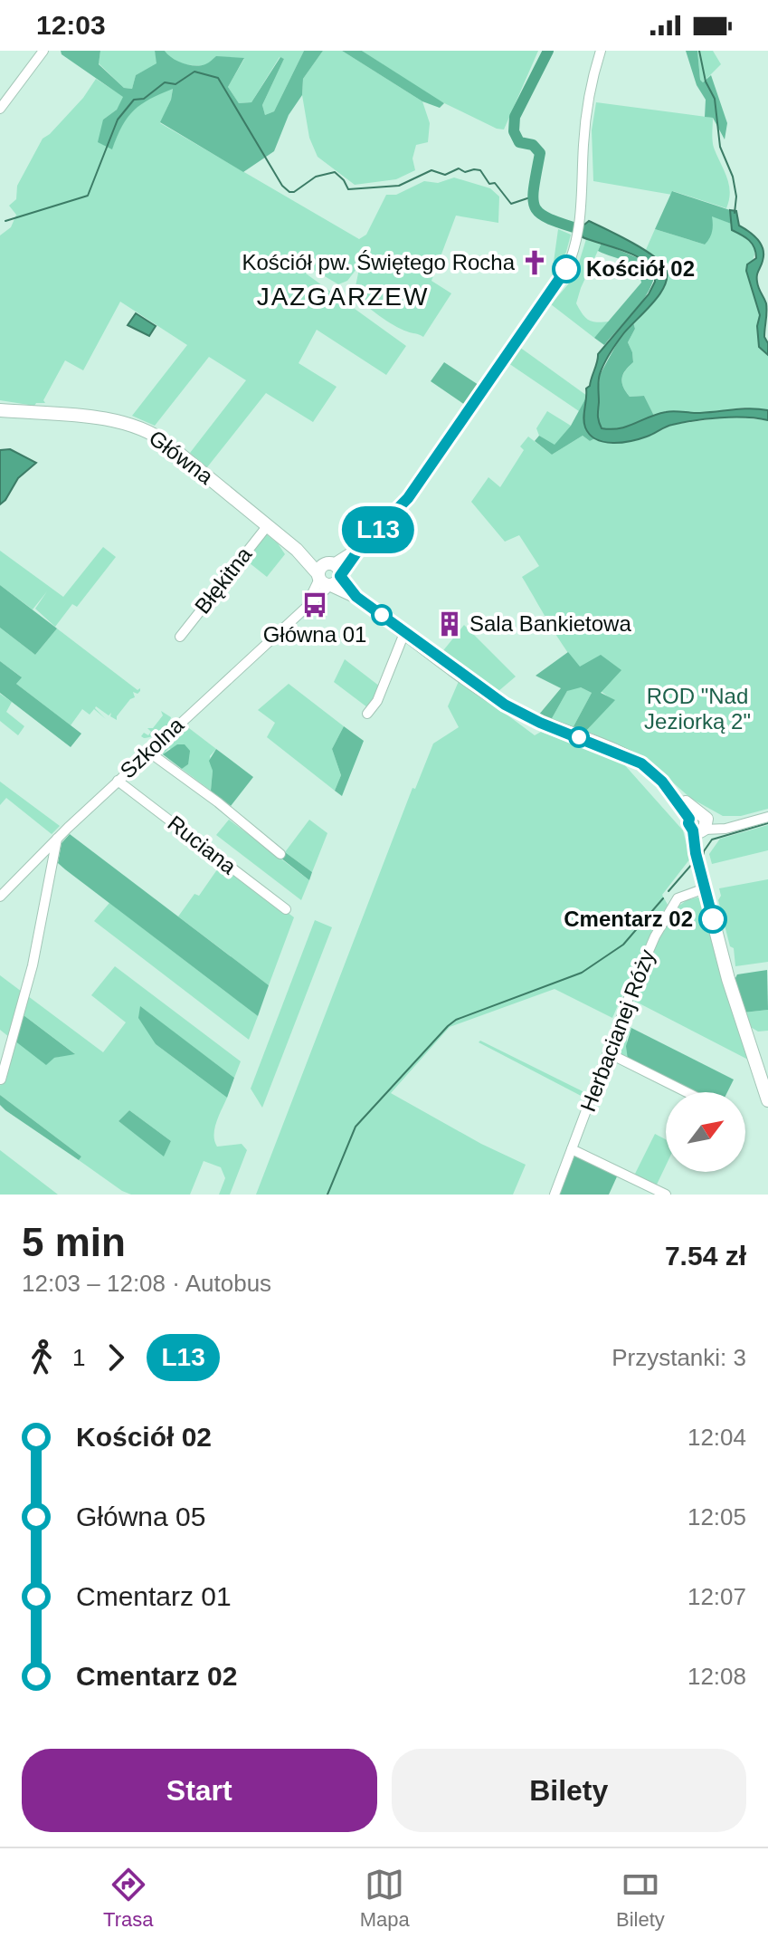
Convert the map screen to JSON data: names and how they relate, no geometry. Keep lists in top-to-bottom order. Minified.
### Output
{"streets":{"main road":["Główna"],"street":["Błękitna","Szkolna","Ruciana","Herbacianej Róży"]},"crossings":[["Główna","Błękitna"],["Główna","Szkolna"],["Szkolna","Ruciana"]],"districts":["JAZGARZEW"],"parks":["ROD \"Nad Jeziorką 2\""],"places":{"church":["Kościół pw. Świętego Rocha"],"other":["Kościół 02","Cmentarz 02"],"bus stop":["Główna 01"],"building":["Sala Bankietowa"]},"lines":["bus line L13"],"north":"top right","page":{"status":"12:03","on_map":"L13","heading":["5 min","12:03 – 12:08 · Autobus","7.54 zł"],"legs":["1","L13","Przystanki: 3"],"list":[{"name":"Kościół 02","value":"12:04"},{"name":"Główna 05","value":"12:05"},{"name":"Cmentarz 01","value":"12:07"},{"name":"Cmentarz 02","value":"12:08"}],"buttons":["Start","Bilety"],"tabs":["Trasa","Mapa","Bilety"]}}
